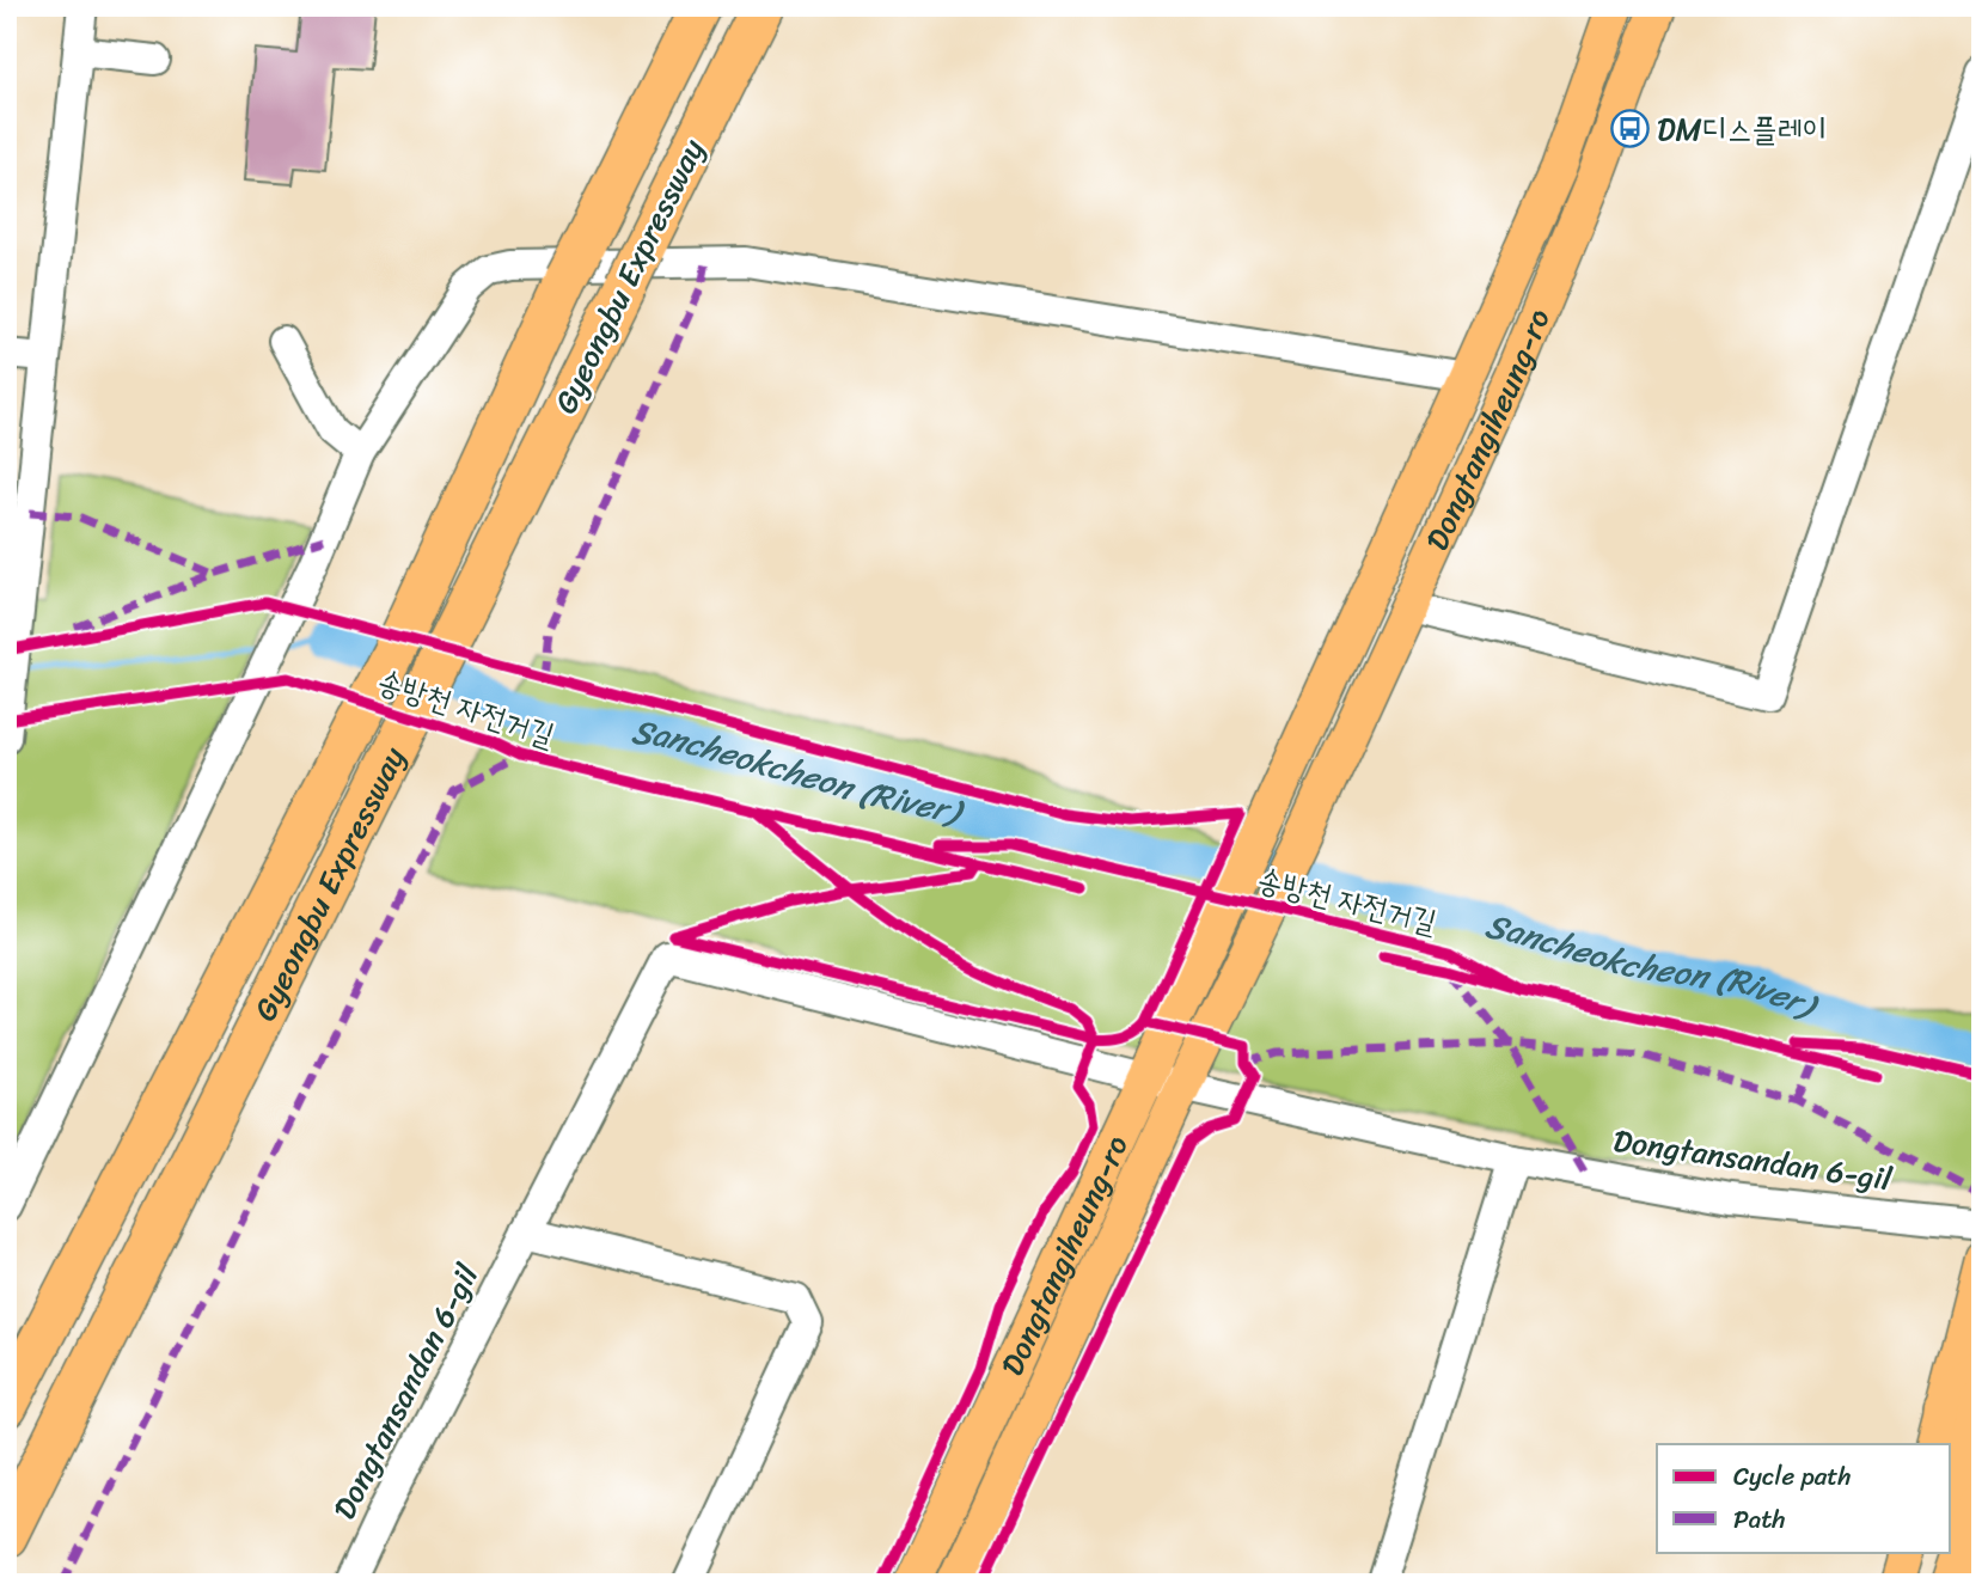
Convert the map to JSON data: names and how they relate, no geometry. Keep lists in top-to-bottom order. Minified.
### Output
{"streets":{"highway":["Gyeongbu Expressway"],"main road":["Dongtangiheung-ro"],"street":["Dongtansandan 6-gil"],"cycle path":["송방천 자전거길"]},"crossings":[["Dongtangiheung-ro","Dongtansandan 6-gil"]],"water":["Sancheokcheon (River)"],"places":{"bus stop":["DM디스플레이"]},"legend":["Cycle path","Path"]}
